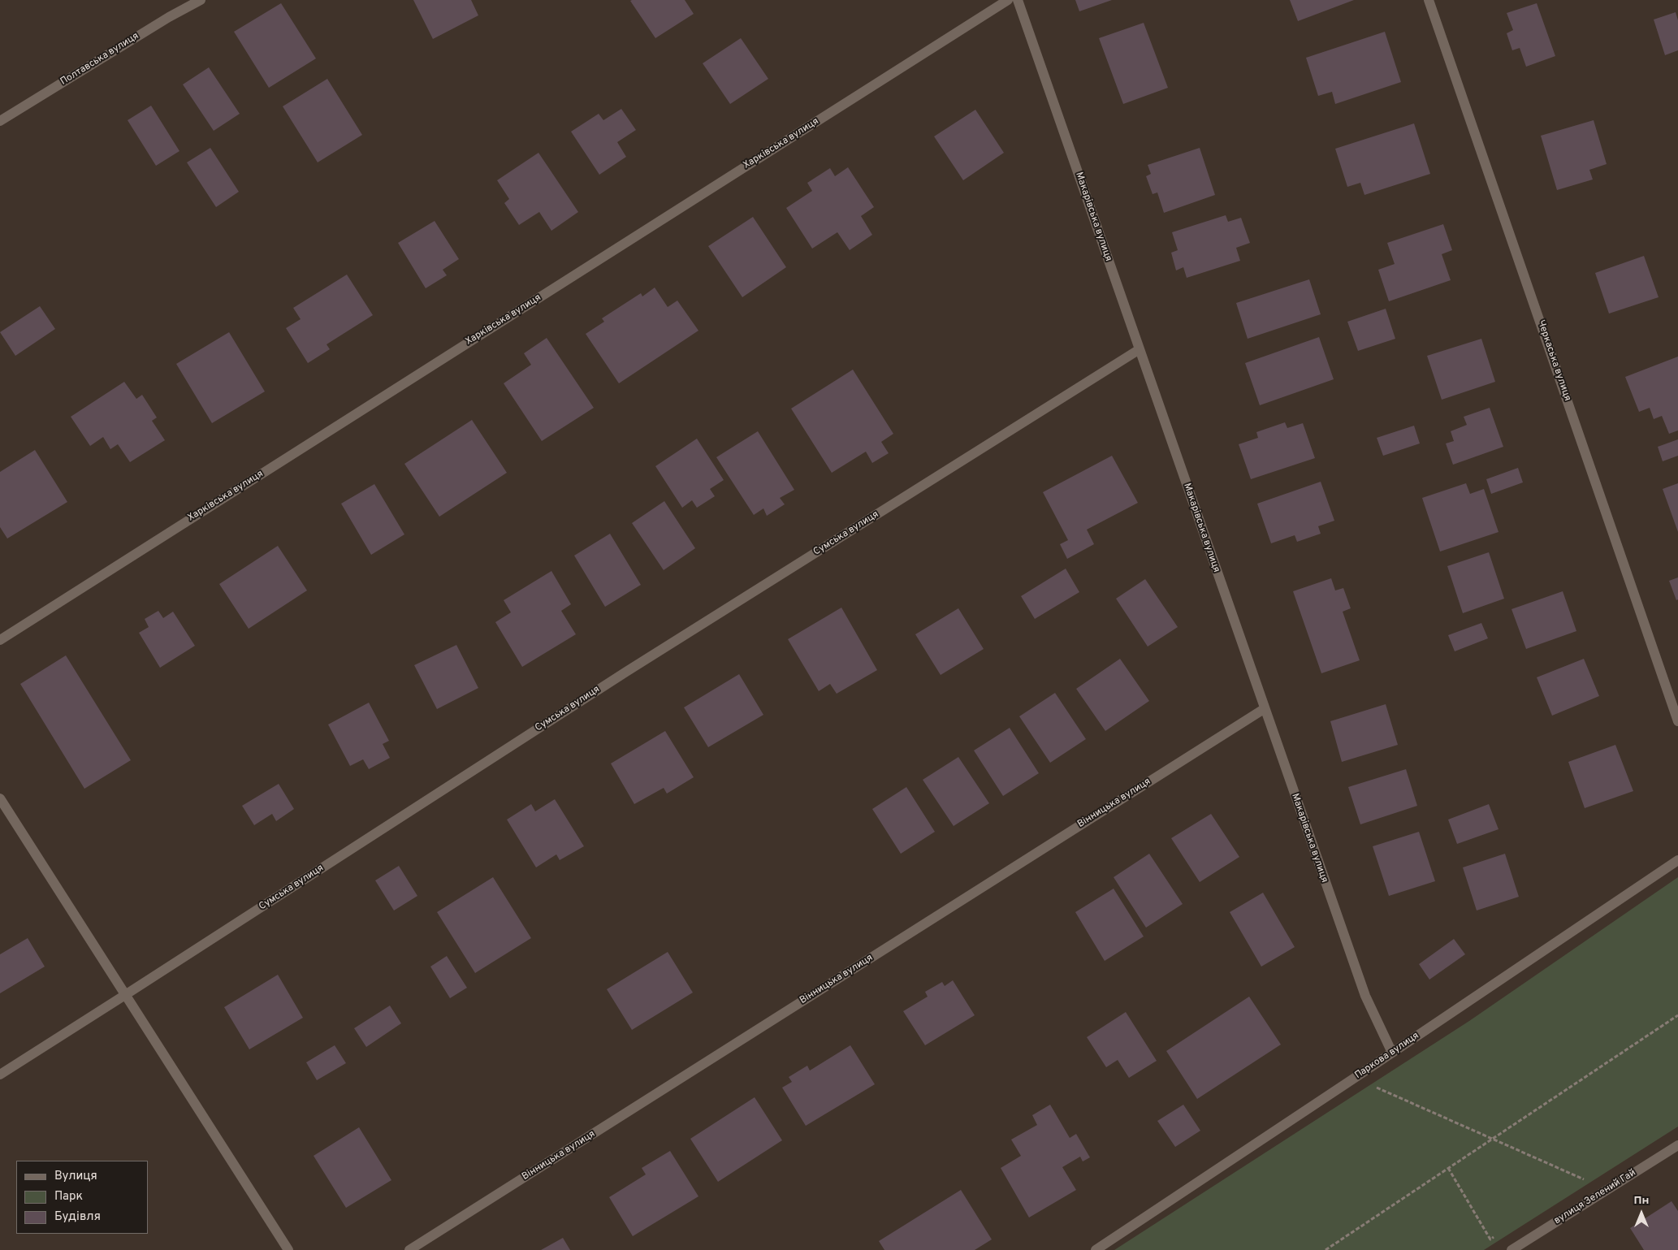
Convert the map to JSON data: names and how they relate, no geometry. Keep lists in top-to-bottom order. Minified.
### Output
{"streets":{"street":["Полтавська вулиця","Харківська вулиця","Макарівська вулиця","Черкаська вулиця","Сумська вулиця","Вінницька вулиця","Паркова вулиця","вулиця Зелений Гай"]},"crossings":[["Макарівська вулиця","Сумська вулиця"],["Макарівська вулиця","Вінницька вулиця"],["Макарівська вулиця","Паркова вулиця"]],"legend":["Вулиця","Парк","Будівля"],"north":"top"}
